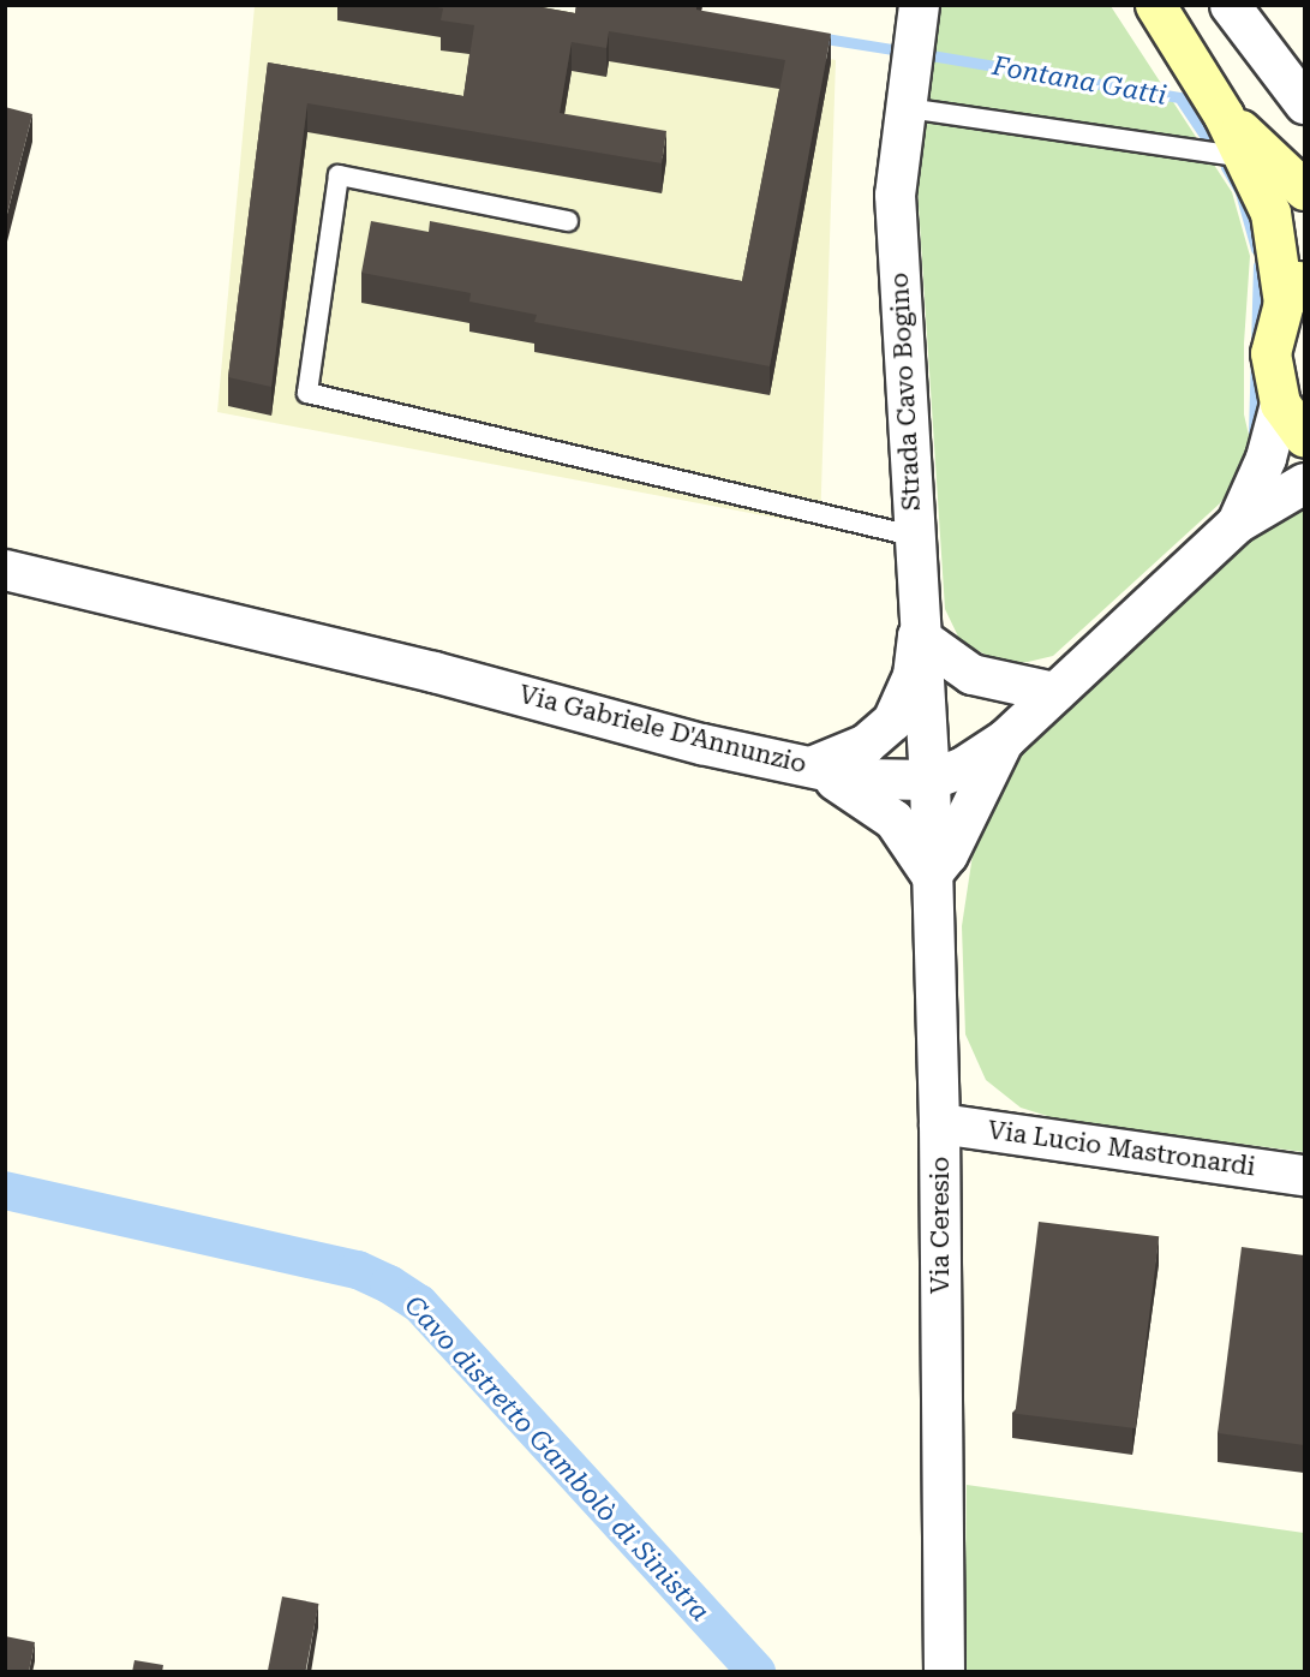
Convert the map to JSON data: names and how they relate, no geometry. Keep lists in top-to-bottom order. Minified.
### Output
{"streets":{"street":["Strada Cavo Bogino","Via Gabriele D'Annunzio","Via Lucio Mastronardi","Via Ceresio"]},"crossings":[["Strada Cavo Bogino","Via Gabriele D'Annunzio"],["Strada Cavo Bogino","Via Ceresio"],["Via Gabriele D'Annunzio","Via Ceresio"],["Via Lucio Mastronardi","Via Ceresio"]],"water":["Fontana Gatti","Cavo distretto Gambolò di Sinistra"]}
